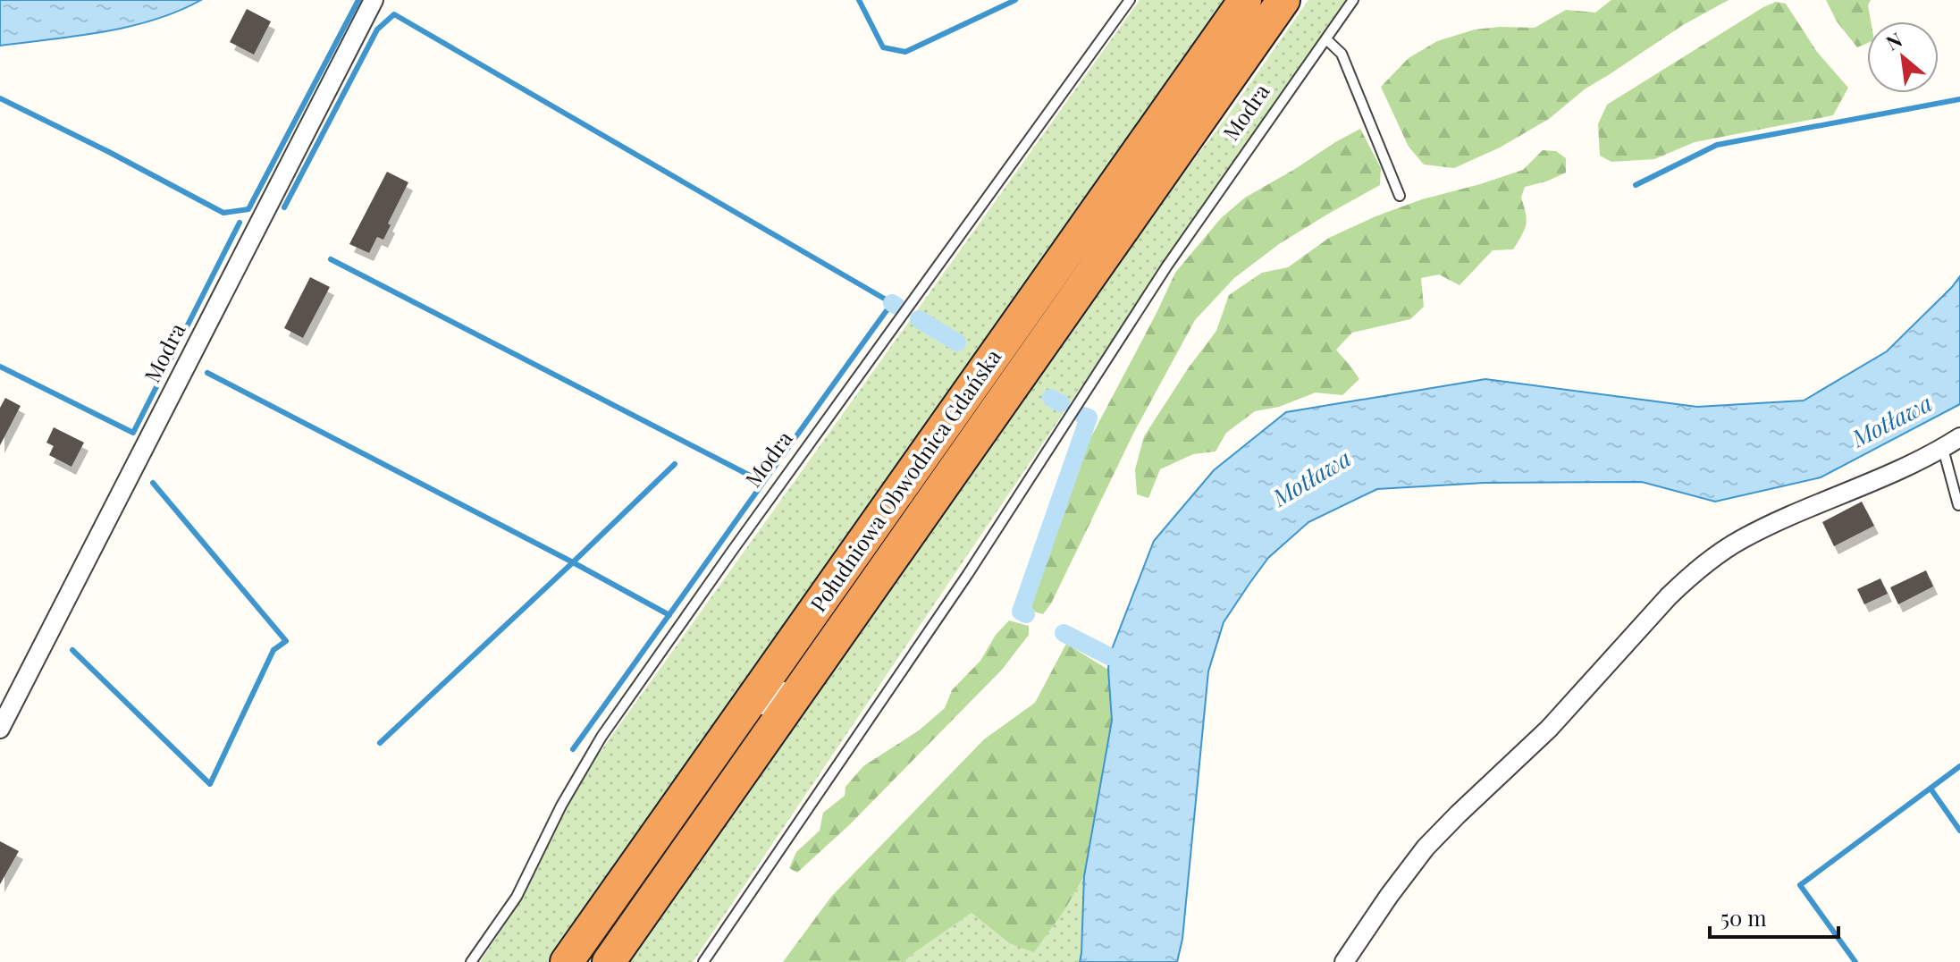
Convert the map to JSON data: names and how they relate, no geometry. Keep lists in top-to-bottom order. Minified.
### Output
{"streets":{"highway":["Południowa Obwodnica Gdańska"],"street":["Modra"]},"water":["Motława"],"scale_bar":"50 m","north":"top left"}
